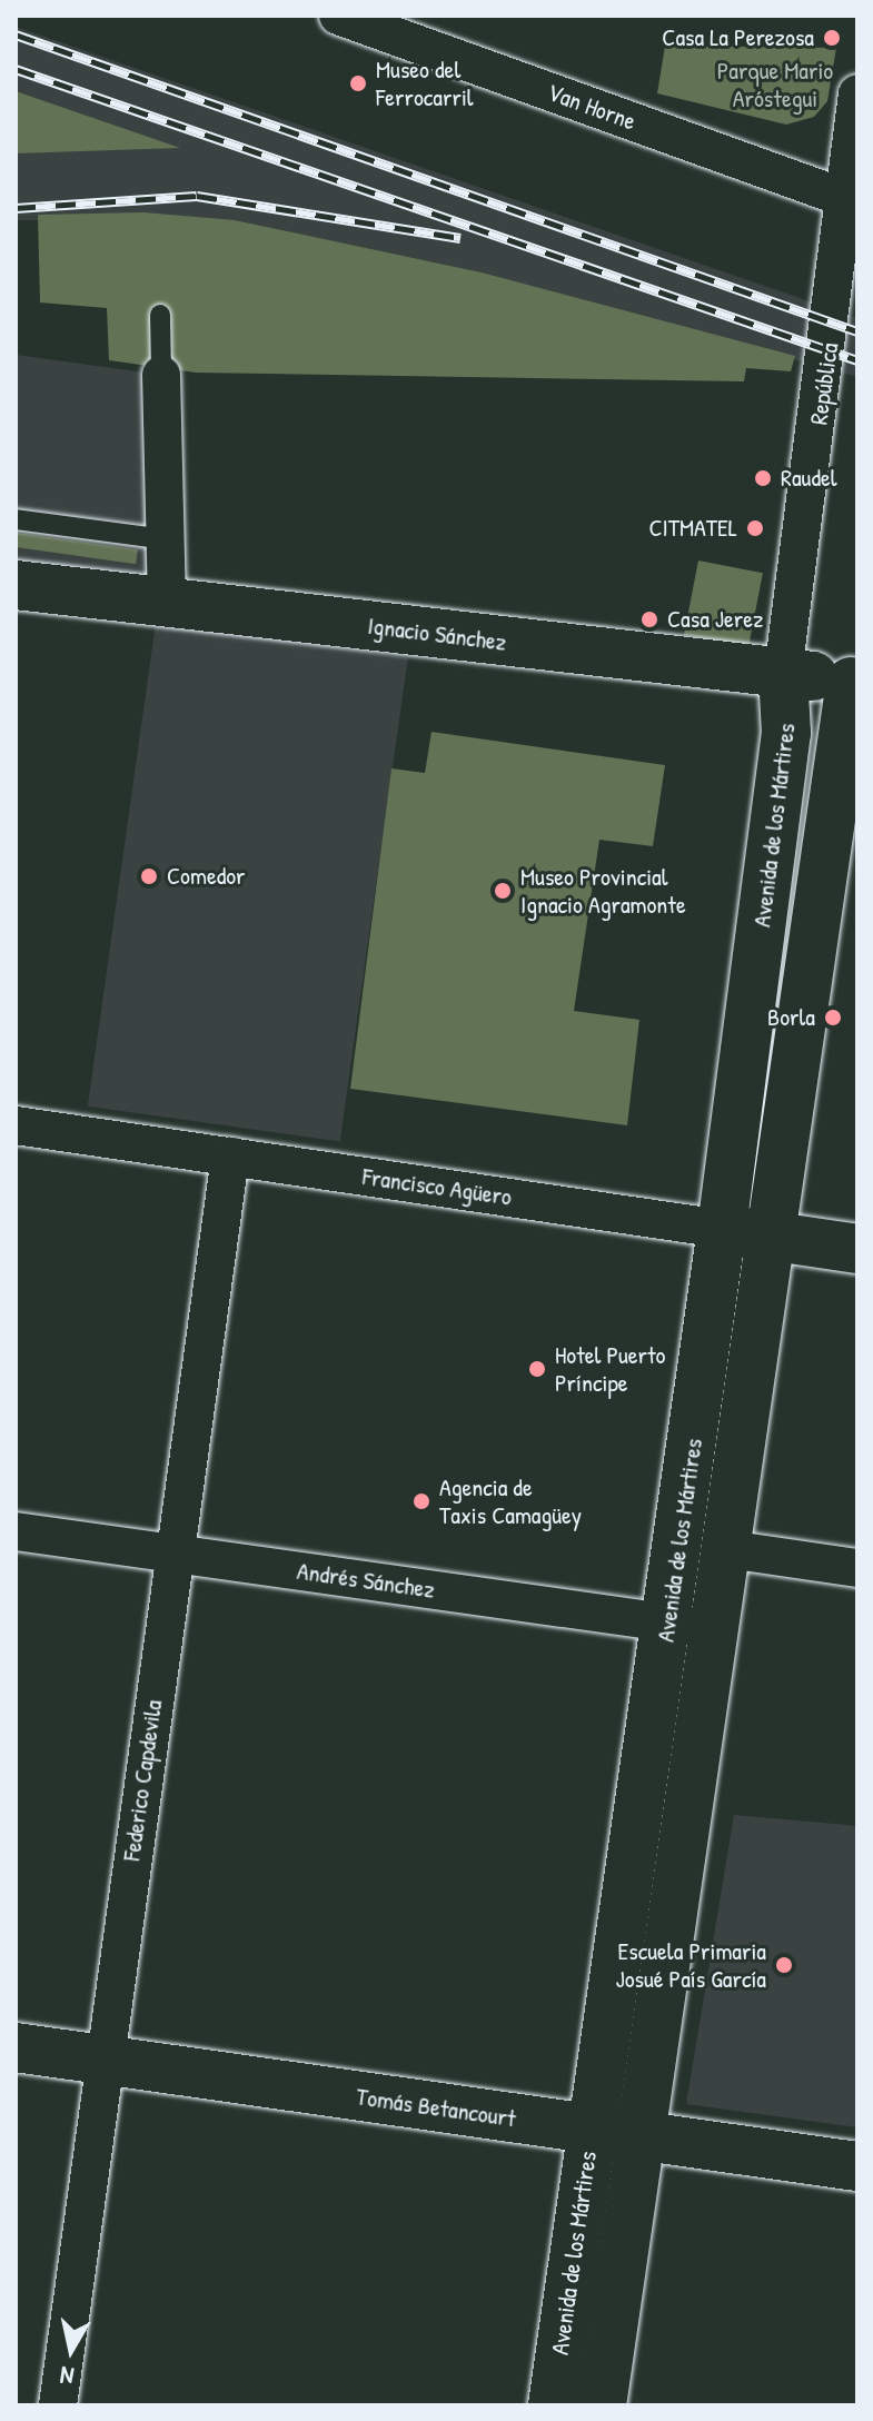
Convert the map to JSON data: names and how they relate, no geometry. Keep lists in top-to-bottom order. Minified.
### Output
{"streets":{"main road":["Ignacio Sánchez","Avenida de los Mártires","Francisco Agüero","Tomás Betancourt"],"street":["Van Horne","República","Andrés Sánchez","Federico Capdevila"]},"crossings":[["Van Horne","República"],["República","Ignacio Sánchez"],["República","Avenida de los Mártires"],["Ignacio Sánchez","Avenida de los Mártires"],["Avenida de los Mártires","Francisco Agüero"],["Avenida de los Mártires","Andrés Sánchez"],["Avenida de los Mártires","Tomás Betancourt"],["Francisco Agüero","Federico Capdevila"],["Andrés Sánchez","Federico Capdevila"],["Federico Capdevila","Tomás Betancourt"]],"parks":["Parque Mario Aróstegui"],"places":["Casa La Perezosa","Museo del Ferrocarril","Raudel","CITMATEL","Casa Jerez","Comedor","Museo Provincial Ignacio Agramonte","Borla","Hotel Puerto Príncipe","Agencia de Taxis Camagüey","Escuela Primaria Josué País García"],"north":"bottom"}
